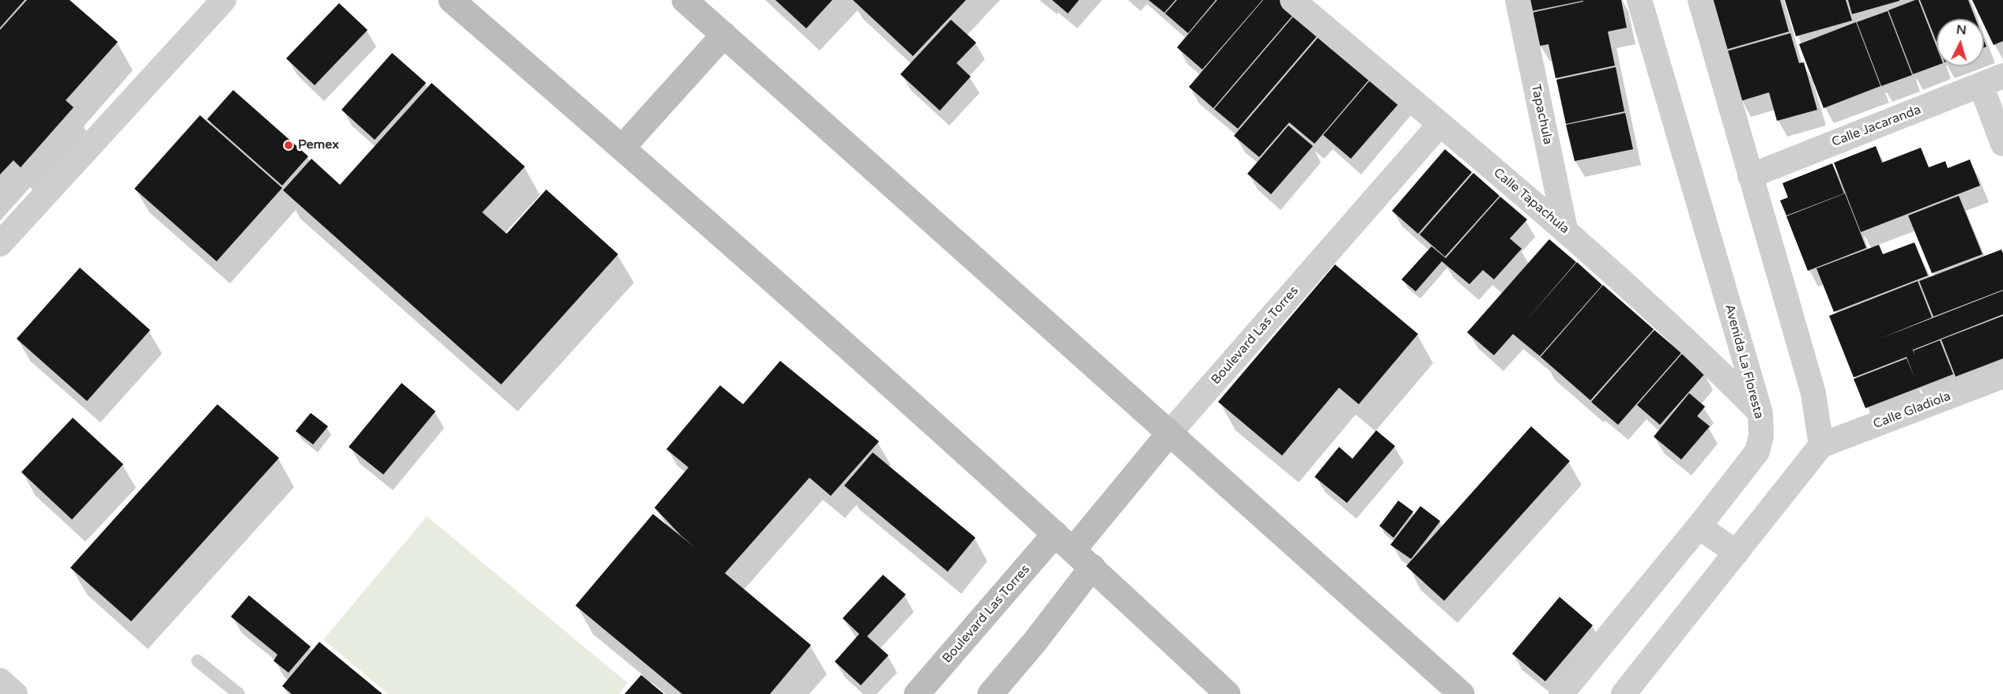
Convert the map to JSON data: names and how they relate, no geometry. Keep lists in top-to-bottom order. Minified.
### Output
{"streets":{"street":["Tapachula","Calle Jacaranda","Calle Tapachula","Boulevard Las Torres","Avenida La Floresta","Calle Gladiola"]},"crossings":[["Tapachula","Calle Tapachula"],["Calle Tapachula","Boulevard Las Torres"],["Calle Tapachula","Avenida La Floresta"]],"places":["Pemex"],"north":"top"}
